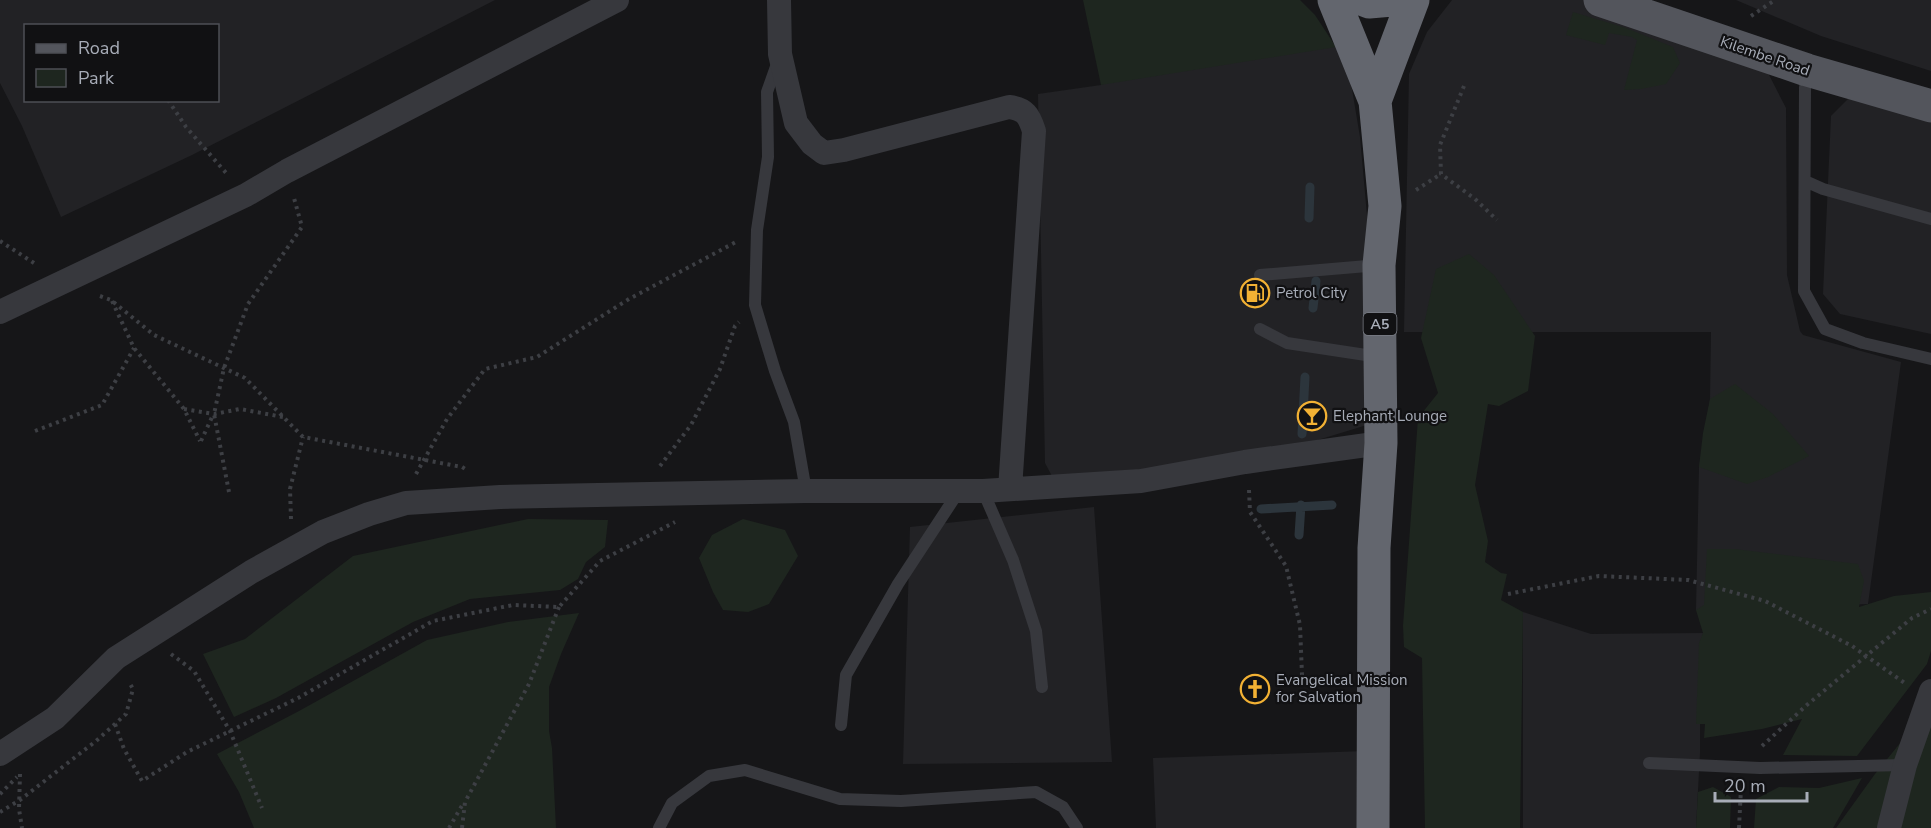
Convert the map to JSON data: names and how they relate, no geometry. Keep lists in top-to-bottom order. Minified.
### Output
{"streets":{"highway":["A5"],"main road":["Kilembe Road"]},"places":{"fuel station":["Petrol City"],"bar":["Elephant Lounge"],"church":["Evangelical Mission for Salvation"]},"legend":["Road","Park"],"scale_bar":"20 m"}
